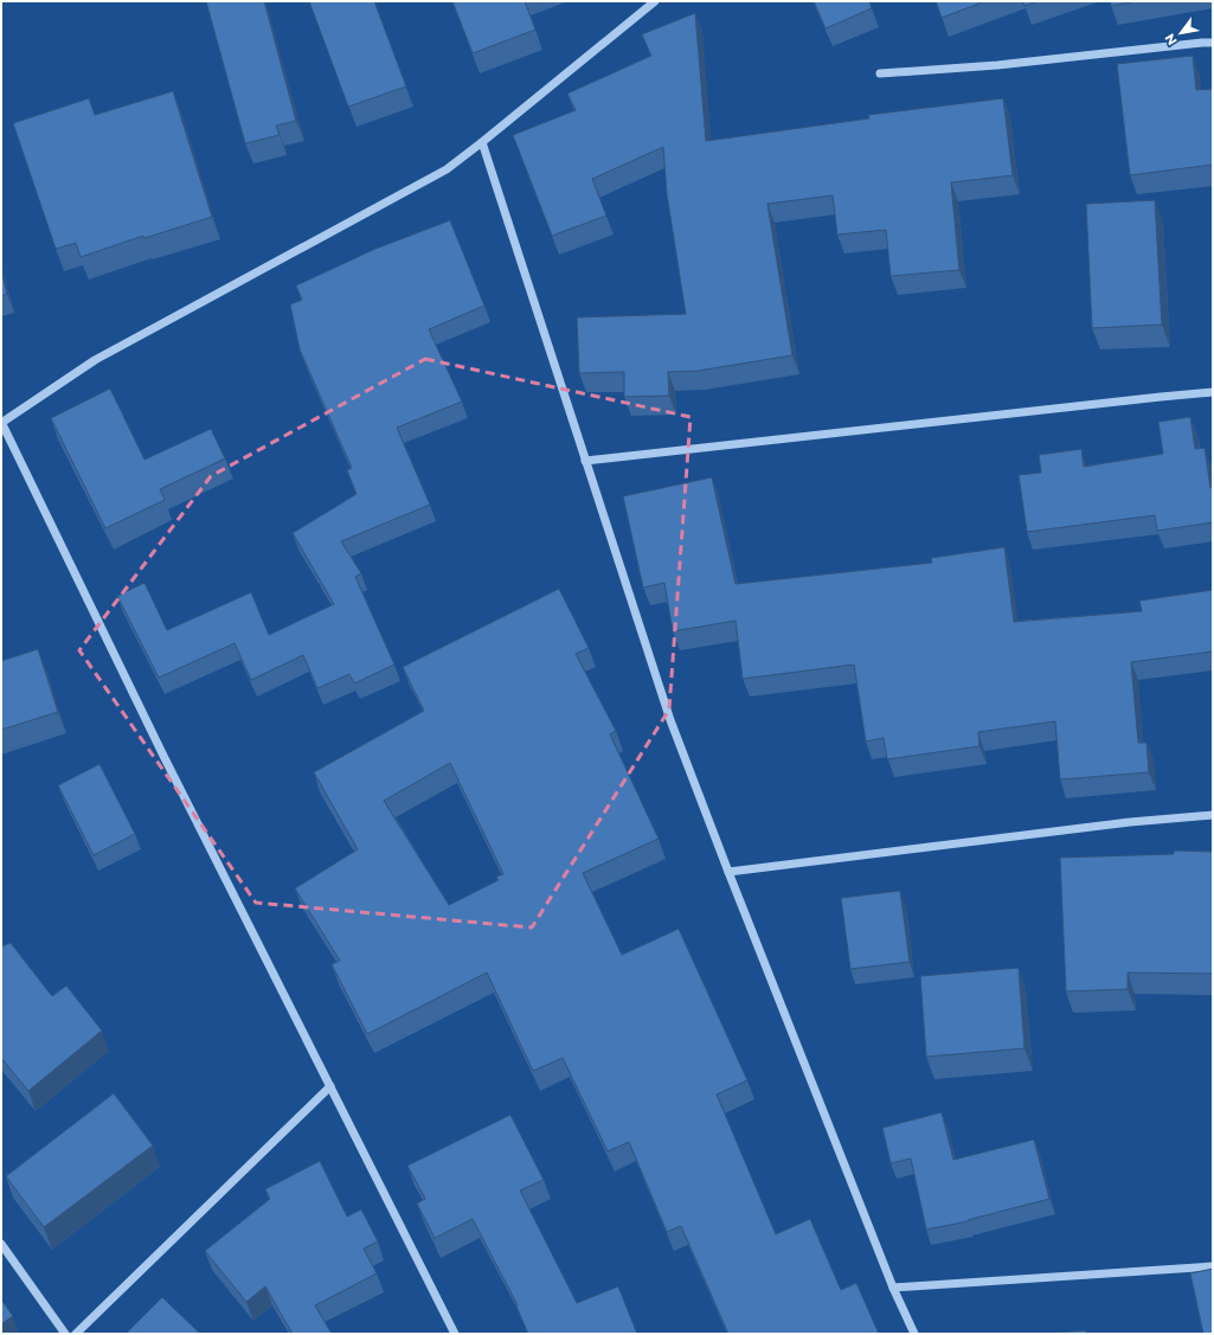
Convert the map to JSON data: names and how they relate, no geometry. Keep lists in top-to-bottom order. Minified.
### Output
{"north":"bottom left"}
